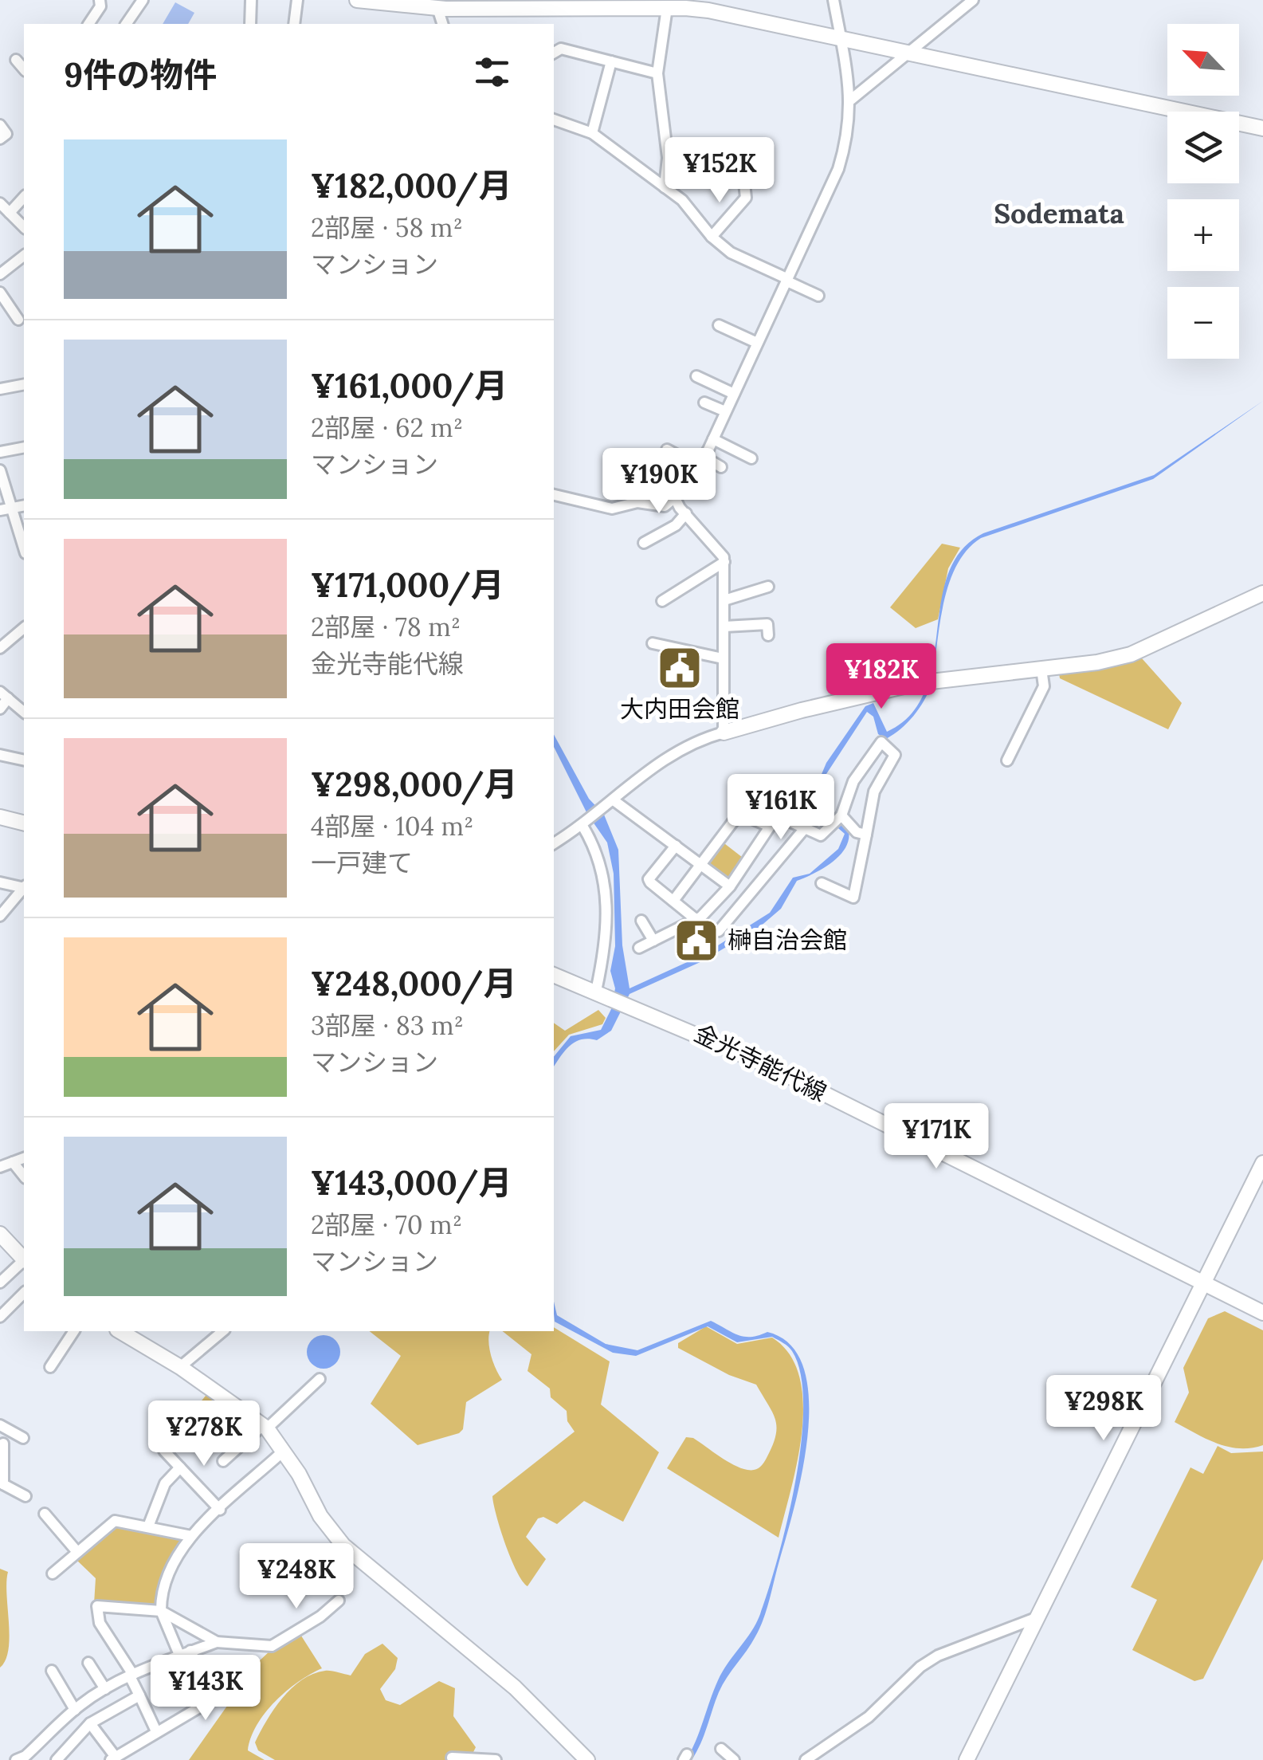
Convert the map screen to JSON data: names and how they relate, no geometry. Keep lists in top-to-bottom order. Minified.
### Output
{"streets":{"street":["金光寺能代線"]},"districts":["Sodemata"],"places":{"public building":["大内田会館","榊自治会館"]},"north":"top left","page":{"map_buttons":["+","−"],"heading":"9件の物件","list":[{"name":"¥182,000/月","note":"2部屋 · 58 m² · マンション"},{"name":"¥161,000/月","note":"2部屋 · 62 m² · マンション"},{"name":"¥171,000/月","note":"2部屋 · 78 m² · 金光寺能代線"},{"name":"¥298,000/月","note":"4部屋 · 104 m² · 一戸建て"},{"name":"¥248,000/月","note":"3部屋 · 83 m² · マンション"},{"name":"¥143,000/月","note":"2部屋 · 70 m² · マンション"}],"price":["¥152K","¥190K","¥182K","¥161K","¥171K","¥298K","¥278K","¥248K","¥143K"]}}
